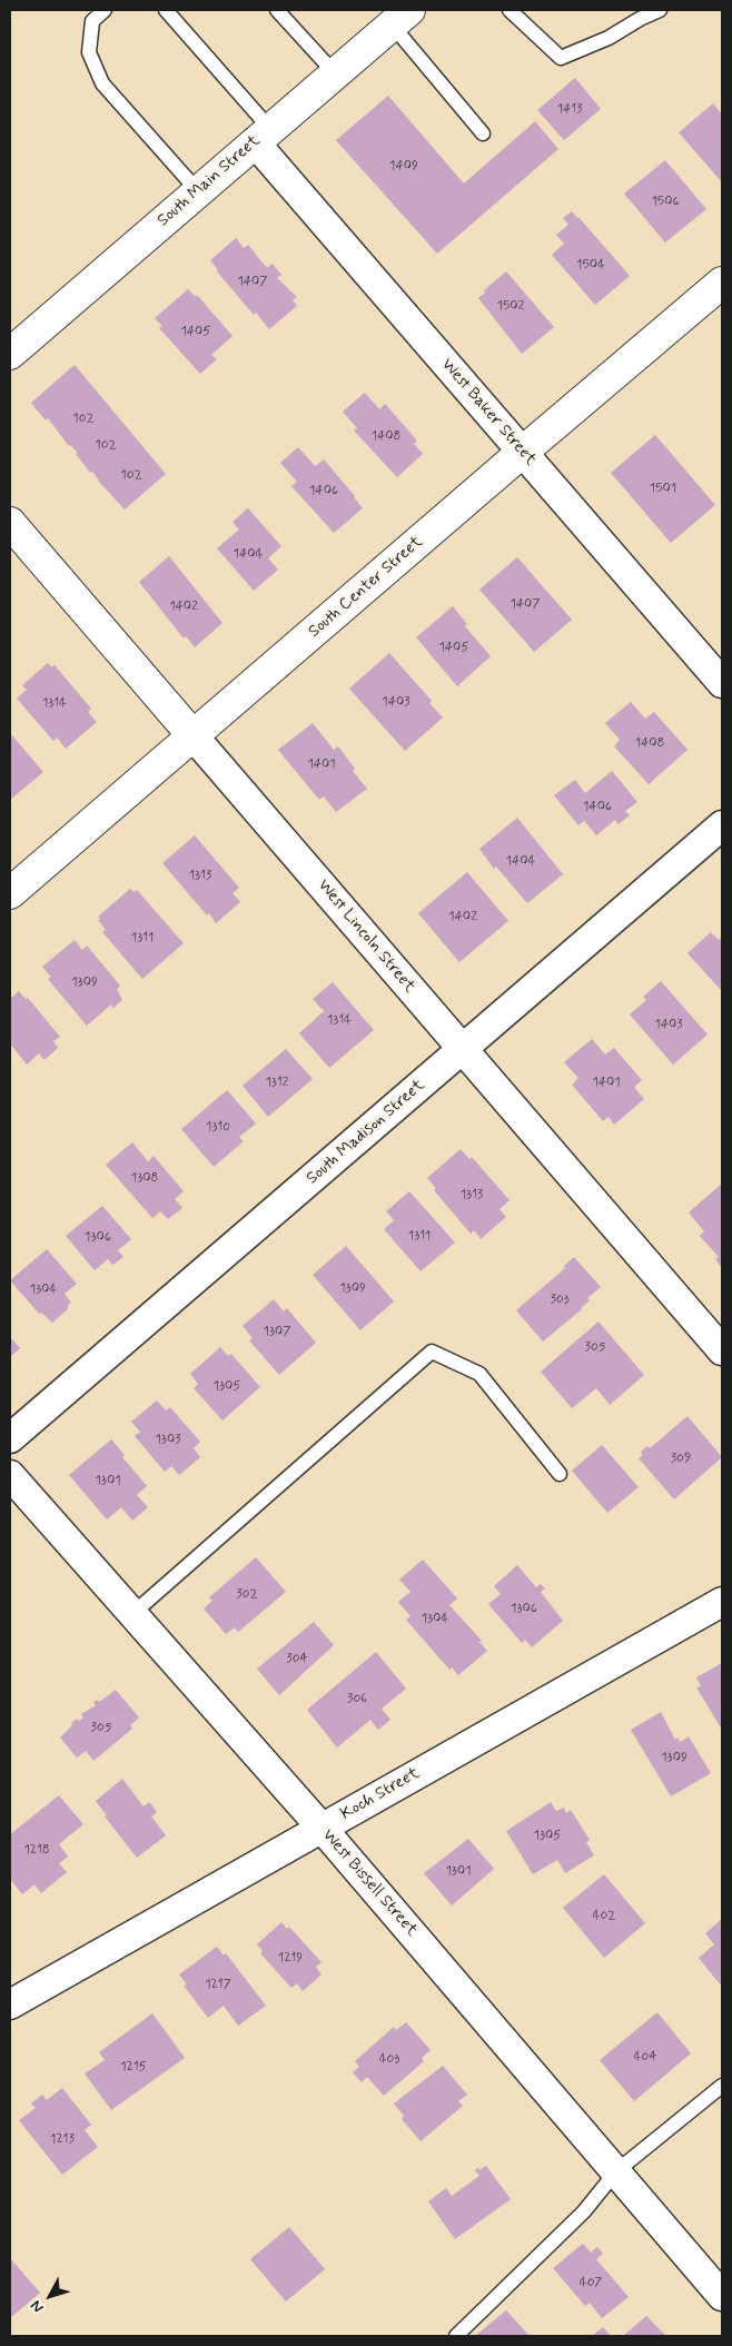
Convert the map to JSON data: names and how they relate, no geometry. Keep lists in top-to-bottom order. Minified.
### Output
{"streets":{"main road":["South Main Street","South Center Street","West Lincoln Street"],"street":["West Baker Street","South Madison Street","Koch Street","West Bissell Street"]},"crossings":[["South Main Street","West Baker Street"],["West Baker Street","South Center Street"],["South Center Street","West Lincoln Street"],["West Lincoln Street","South Madison Street"],["Koch Street","West Bissell Street"]],"house_numbers":["1413","1409","1506","1504","1407","1502","1405","102","1408","102","102","1501","1406","1404","1407","1402","1405","1403","1314","1408","1401","1406","1404","1313","1402","1311","1309","1314","1403","1312","1401","1310","1308","1313","1311","1306","1309","1304","303","1307","305","1305","1303","309","1301","302","1306","1304","304","306","305","1309","1305","1218","1301","402","1219","1217","404","403","1215","1213","407"],"north":"bottom left"}
